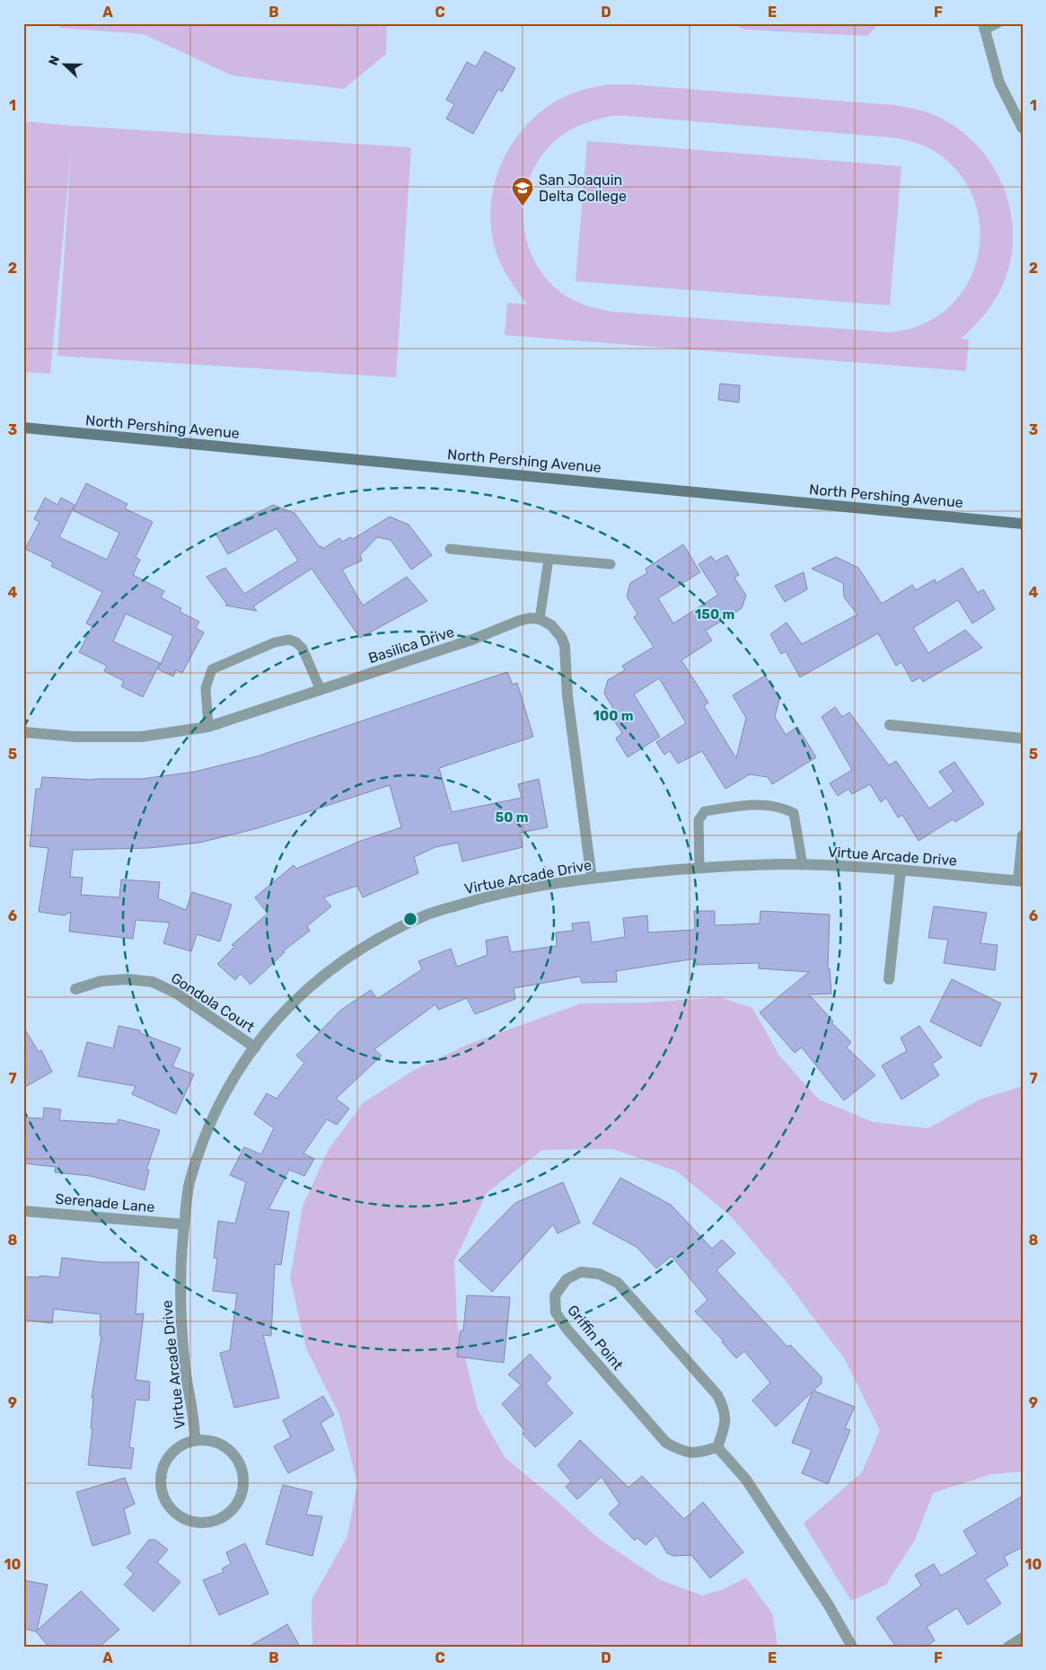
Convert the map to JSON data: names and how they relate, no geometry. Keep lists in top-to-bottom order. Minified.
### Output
{"streets":{"main road":["North Pershing Avenue"],"street":["Basilica Drive","Virtue Arcade Drive","Gondola Court","Serenade Lane","Griffin Point"]},"crossings":[["Virtue Arcade Drive","Gondola Court"],["Virtue Arcade Drive","Serenade Lane"]],"places":{"school or university":["San Joaquin Delta College"]},"north":"left","grid":{"columns":["A","B","C","D","E","F"],"rows":["1","2","3","4","5","6","7","8","9","10"]},"rings":["150 m","100 m","50 m"]}
